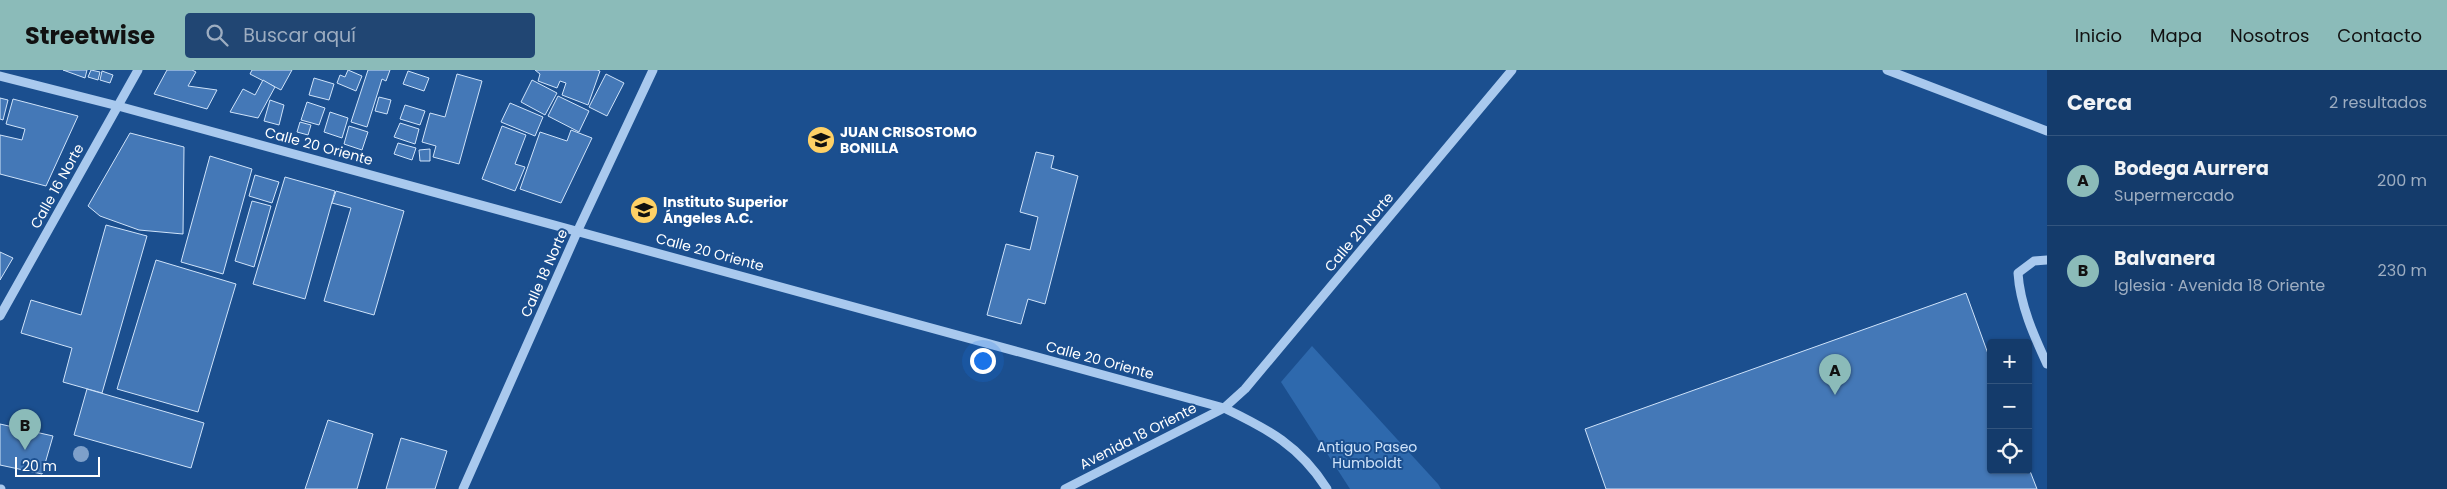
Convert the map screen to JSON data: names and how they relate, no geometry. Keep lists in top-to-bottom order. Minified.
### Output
{"streets":{"street":["Calle 20 Oriente","Calle 16 Norte","Calle 20 Norte","Calle 18 Norte","Avenida 18 Oriente"]},"crossings":[["Calle 20 Oriente","Calle 16 Norte"],["Calle 20 Oriente","Calle 20 Norte"],["Calle 20 Oriente","Calle 18 Norte"],["Calle 20 Oriente","Avenida 18 Oriente"],["Calle 20 Norte","Avenida 18 Oriente"]],"parks":["Antiguo Paseo Humboldt"],"places":{"school or university":["JUAN CRISOSTOMO BONILLA","Instituto Superior Ángeles A.C."]},"scale_bar":"20 m","page":{"header":"Streetwise","search":"Buscar aquí","nav":["Inicio","Mapa","Nosotros","Contacto"],"heading":["Cerca","2 resultados"],"list":[{"mark":"A","name":"Bodega Aurrera","note":"Supermercado","value":"200 m"},{"mark":"B","name":"Balvanera","note":"Iglesia · Avenida 18 Oriente","value":"230 m"}],"map_buttons":["+","−"],"pins":["A","B"],"scale":"20 m"}}
